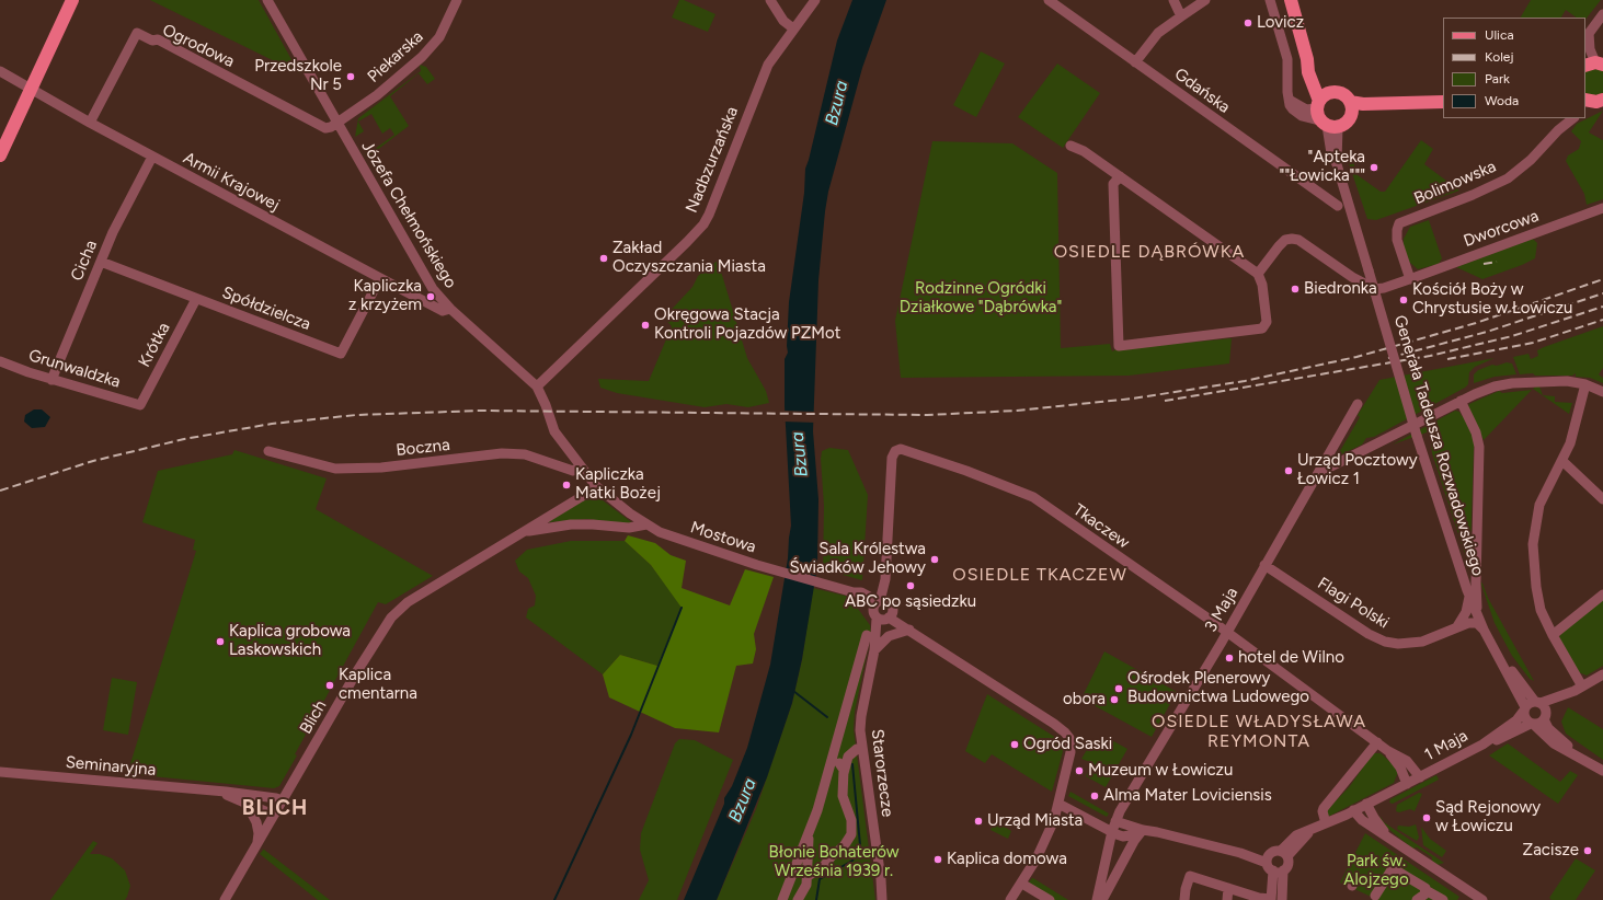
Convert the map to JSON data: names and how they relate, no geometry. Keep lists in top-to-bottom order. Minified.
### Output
{"streets":{"street":["Ogrodowa","Piekarska","Gdańska","Nadbzurzańska","Armii Krajowej","Bolimowska","Józefa Chełmońskiego","Dworcowa","Cicha","Spółdzielcza","Krótka","Grunwaldzka","Generała Tadeusza Rozwadowskiego","Boczna","Tkaczew","Mostowa","Flagi Polski","3 Maja","Blich","1 Maja","Seminaryjna","Starorzecze"]},"crossings":[["Ogrodowa","Piekarska"],["Ogrodowa","Armii Krajowej"],["Ogrodowa","Józefa Chełmońskiego"],["Piekarska","Józefa Chełmońskiego"],["Nadbzurzańska","Józefa Chełmońskiego"],["Armii Krajowej","Józefa Chełmońskiego"],["Armii Krajowej","Cicha"],["Armii Krajowej","Spółdzielcza"],["Bolimowska","Dworcowa"],["Józefa Chełmońskiego","Boczna"],["Józefa Chełmońskiego","Mostowa"],["Józefa Chełmońskiego","Blich"],["Cicha","Spółdzielcza"],["Cicha","Grunwaldzka"],["Spółdzielcza","Krótka"],["Krótka","Grunwaldzka"],["Generała Tadeusza Rozwadowskiego","Flagi Polski"],["Generała Tadeusza Rozwadowskiego","1 Maja"],["Tkaczew","Mostowa"],["Tkaczew","3 Maja"],["Mostowa","Blich"],["Flagi Polski","3 Maja"],["Blich","Seminaryjna"]],"districts":["OSIEDLE DĄBRÓWKA","OSIEDLE TKACZEW","OSIEDLE WŁADYSŁAWA REYMONTA","BLICH"],"water":["Bzura"],"parks":["Rodzinne Ogródki Działkowe \"Dąbrówka\"","Błonie Bohaterów Września 1939 r.","Park św. Alojzego"],"places":["Lovicz","Przedszkole Nr 5","\"Apteka \"\"Łowicka\"\"\"","Zakład Oczyszczania Miasta","Biedronka","Kapliczka z krzyżem","Kościół Boży w Chrystusie w Łowiczu","Okręgowa Stacja Kontroli Pojazdów PZMot","Urząd Pocztowy Łowicz 1","Kapliczka Matki Bożej","Sala Królestwa Świadków Jehowy","ABC po sąsiedzku","Kaplica grobowa Laskowskich","hotel de Wilno","Kaplica cmentarna","Ośrodek Plenerowy Budownictwa Ludowego","obora","Ogród Saski","Muzeum w Łowiczu","Alma Mater Loviciensis","Sąd Rejonowy w Łowiczu","Urząd Miasta","Zacisze","Kaplica domowa"],"legend":["Ulica","Kolej","Park","Woda"]}
